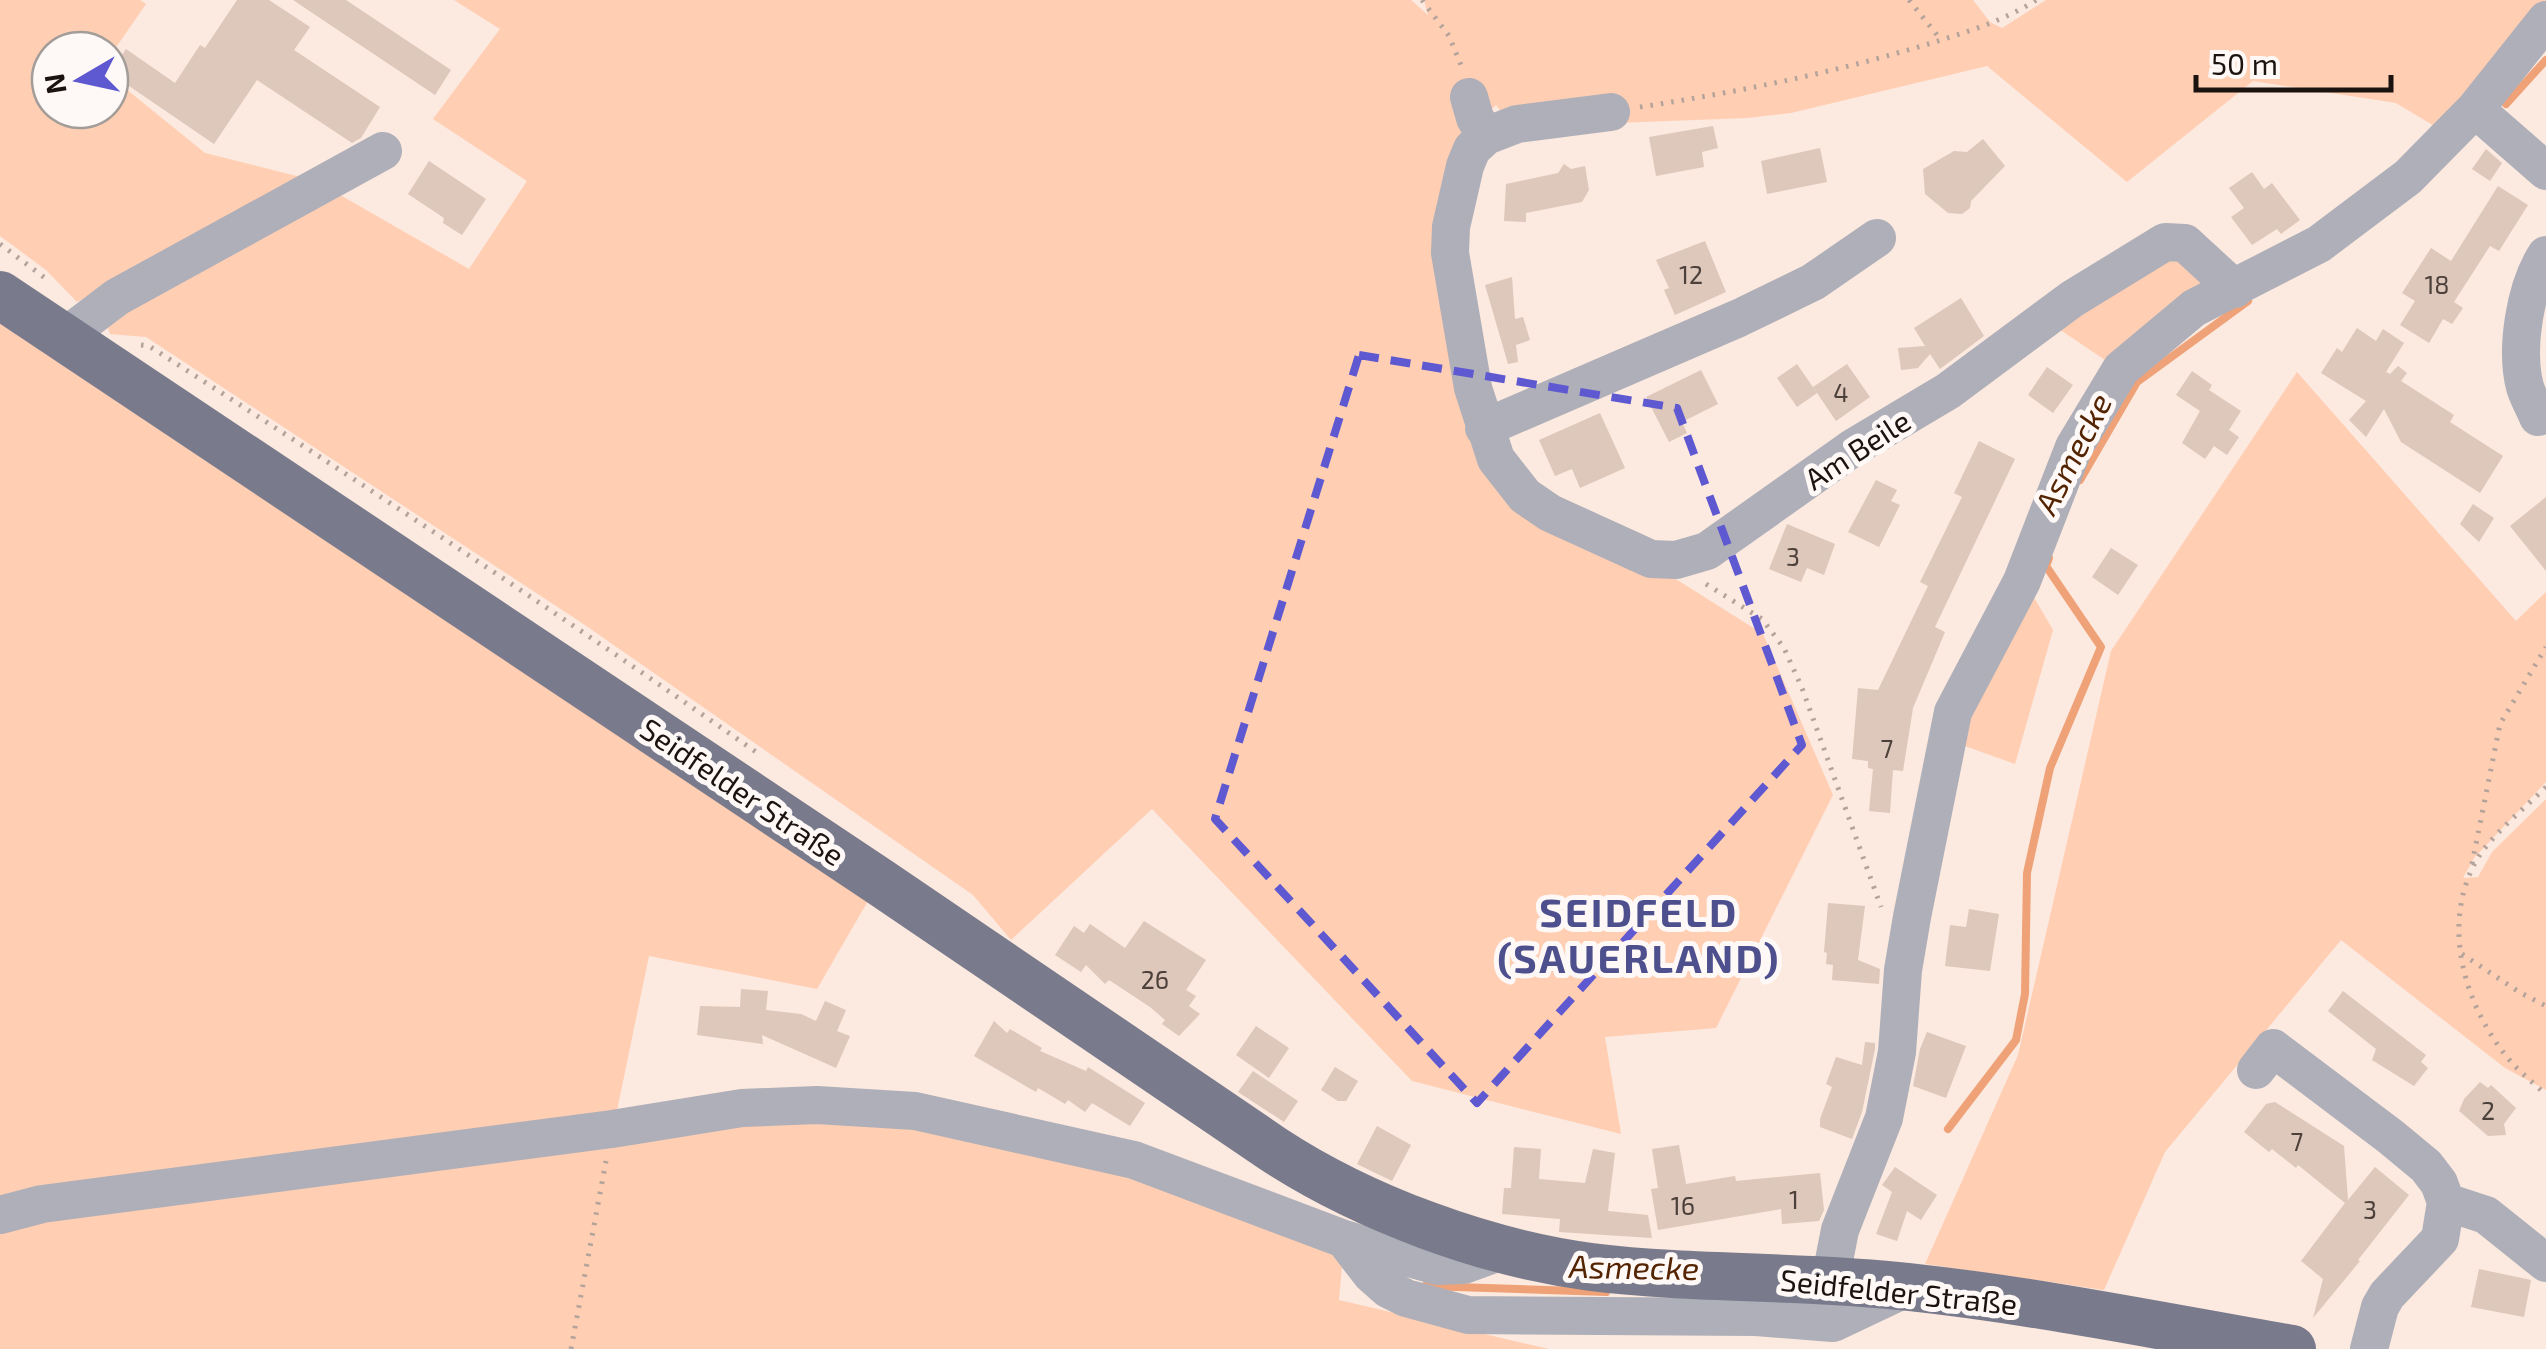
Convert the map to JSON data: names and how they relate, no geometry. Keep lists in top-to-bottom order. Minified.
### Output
{"streets":{"main road":["Seidfelder Straße"],"street":["Am Beile"]},"districts":["SEIDFELD (SAUERLAND)"],"water":["Asmecke"],"house_numbers":["12","18","4","3","7","26","2","7","1","16","3"],"scale_bar":"50 m","north":"left"}
